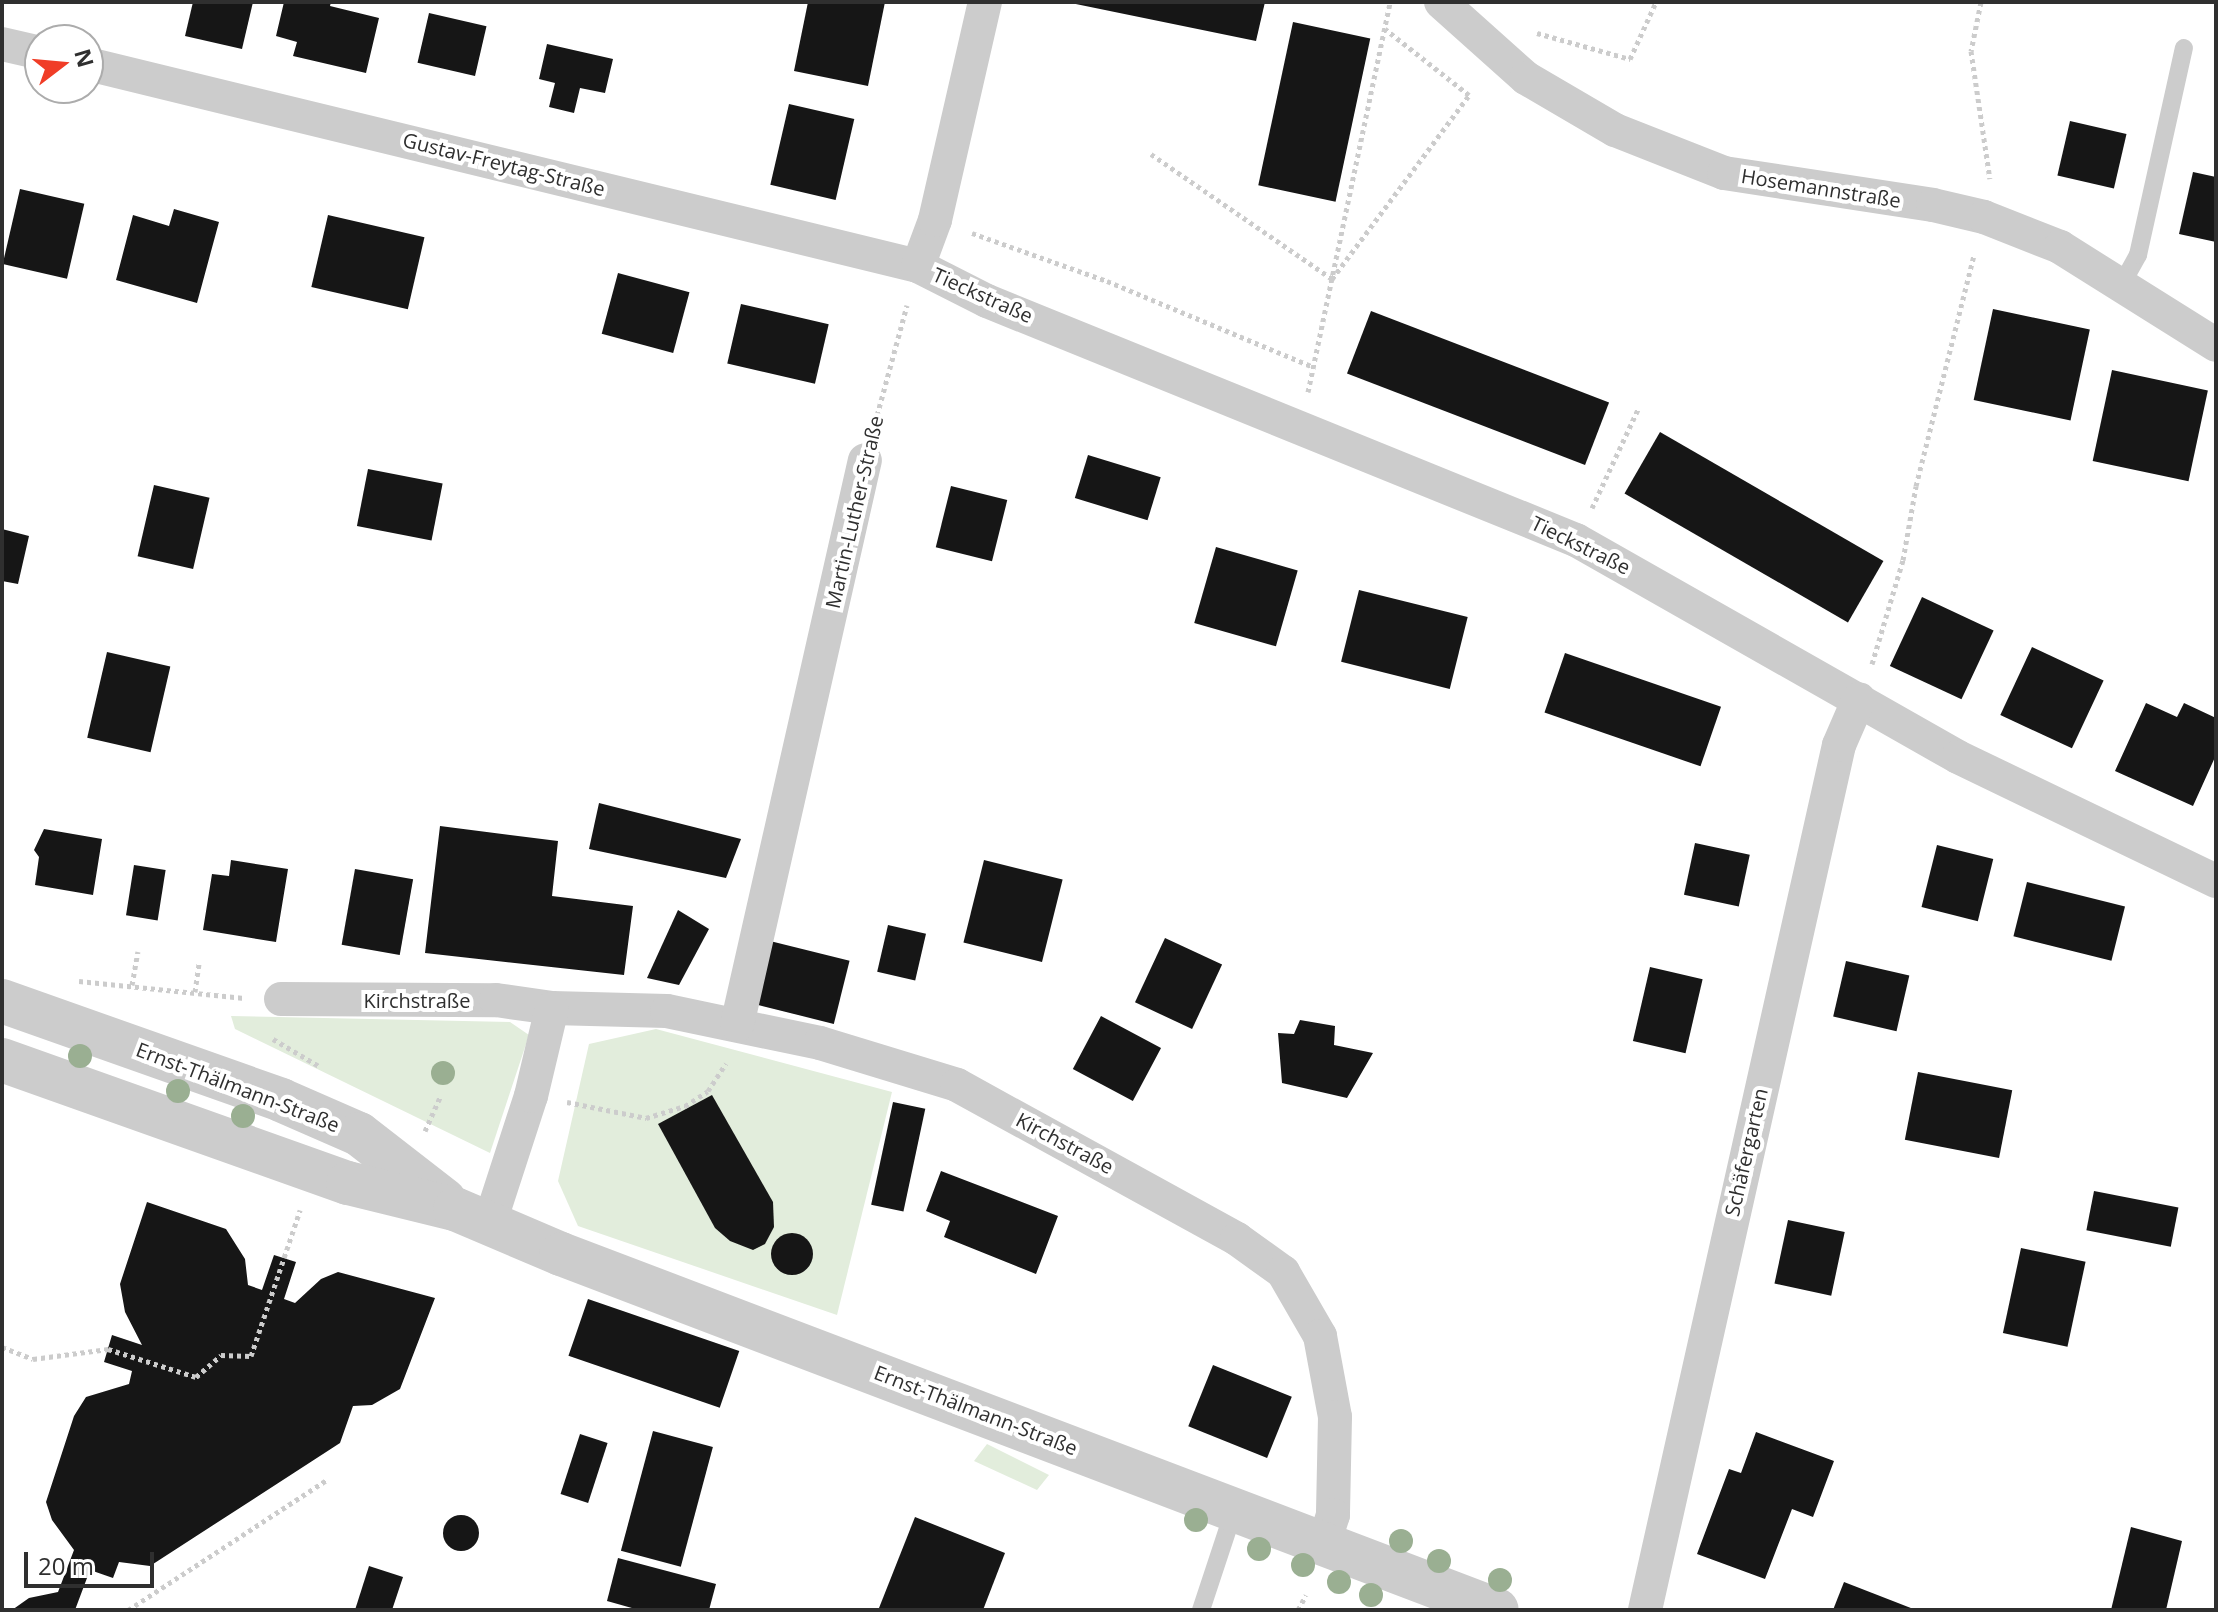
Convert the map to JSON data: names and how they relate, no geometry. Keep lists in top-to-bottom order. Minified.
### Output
{"streets":{"street":["Gustav-Freytag-Straße","Hosemannstraße","Tieckstraße","Martin-Luther-Straße","Kirchstraße","Ernst-Thälmann-Straße","Schäfergarten"]},"crossings":[["Gustav-Freytag-Straße","Tieckstraße"],["Gustav-Freytag-Straße","Martin-Luther-Straße"],["Tieckstraße","Martin-Luther-Straße"],["Tieckstraße","Schäfergarten"],["Martin-Luther-Straße","Kirchstraße"],["Kirchstraße","Ernst-Thälmann-Straße"]],"scale_bar":"20 m","north":"right"}
